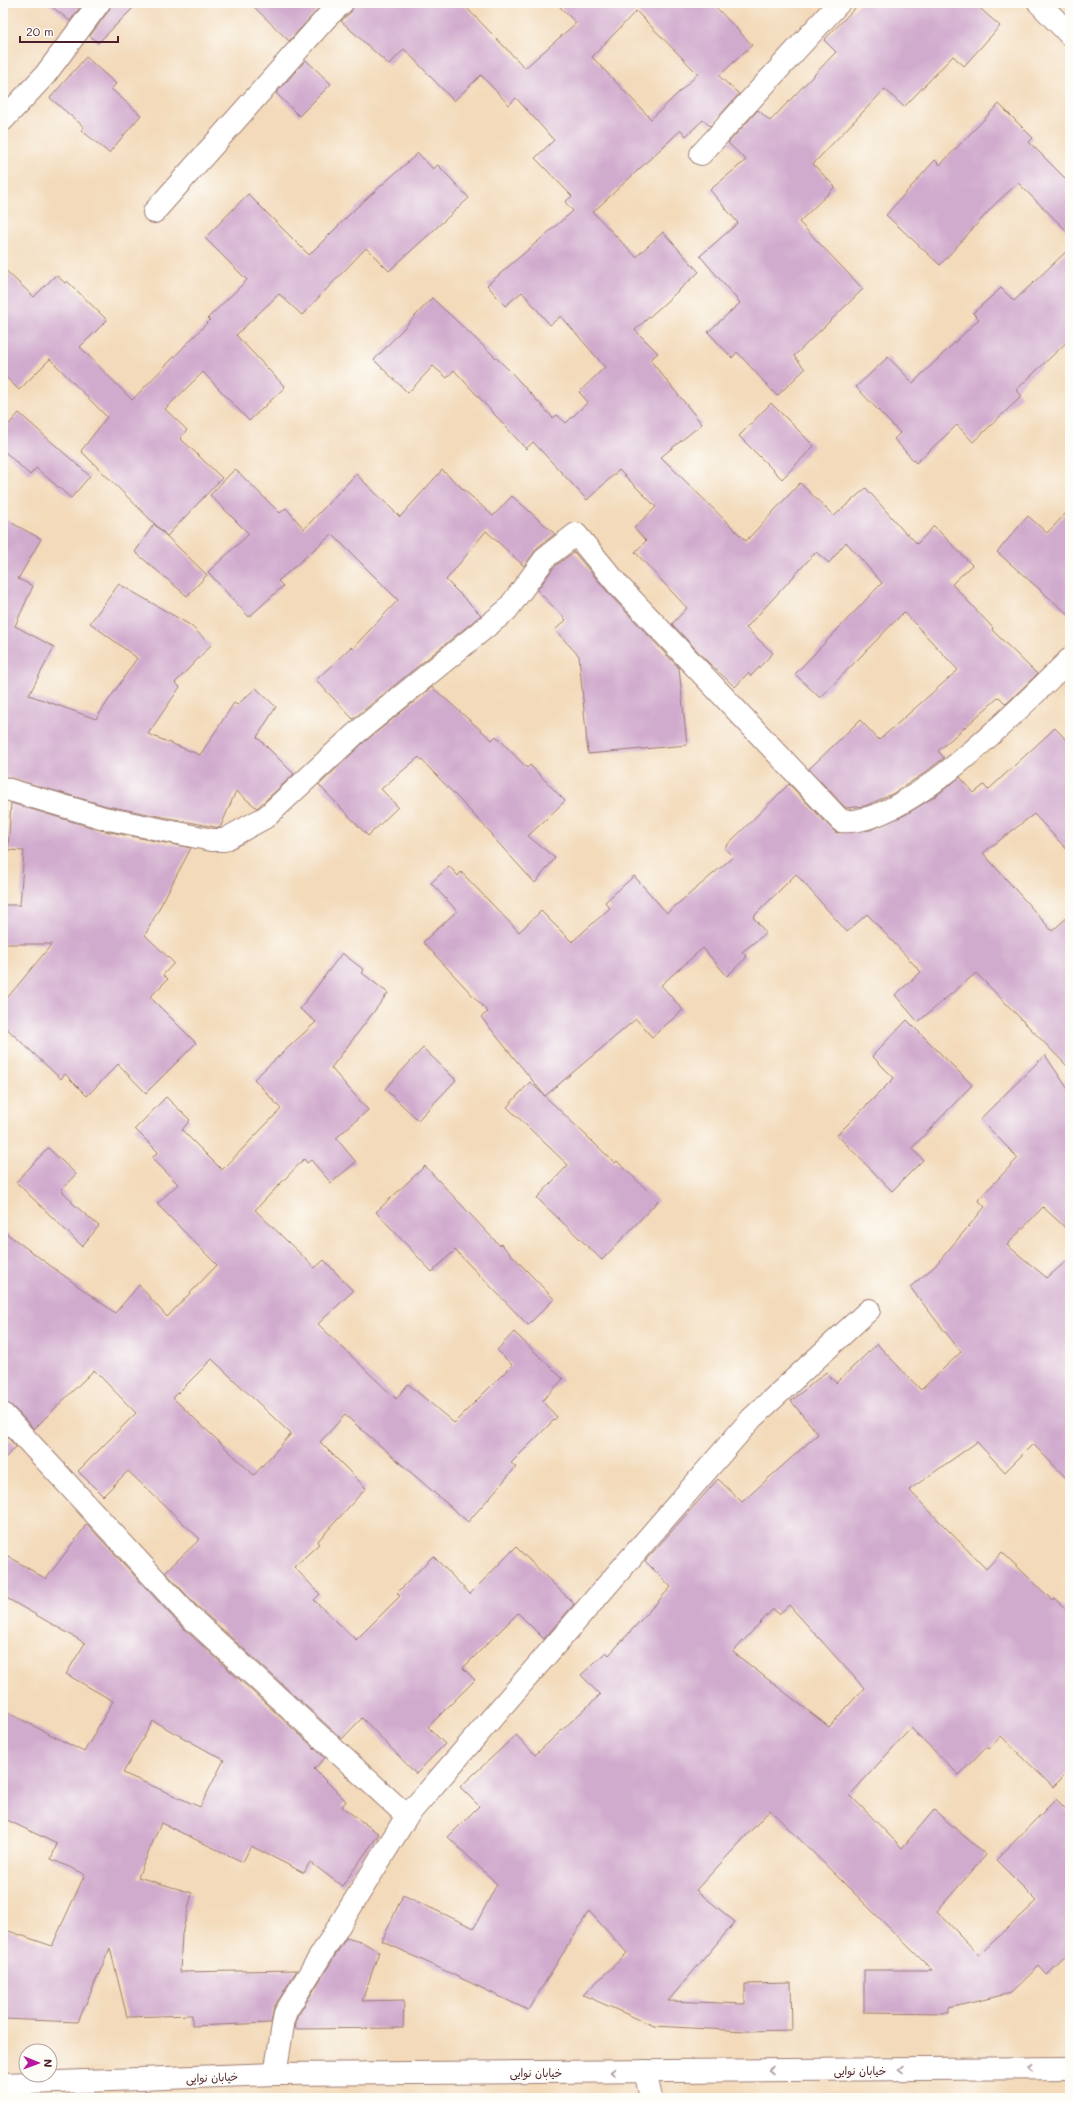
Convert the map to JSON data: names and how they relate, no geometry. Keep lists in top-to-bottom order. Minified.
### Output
{"streets":{"street":["خیابان نوایی"]},"one_way":["خیابان نوایی"],"scale_bar":"20 m","north":"right"}
